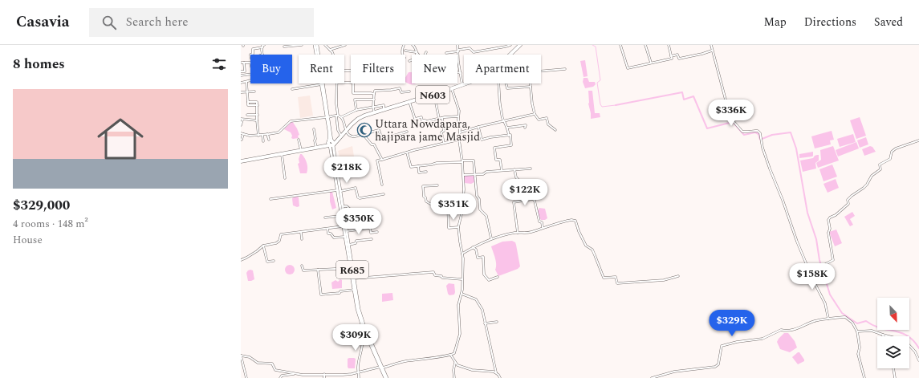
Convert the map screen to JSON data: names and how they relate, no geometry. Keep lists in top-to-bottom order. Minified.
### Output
{"streets":{"highway":["N603"],"main road":["R685"]},"crossings":[["N603","R685"]],"places":{"mosque":["Uttara Nowdapara, hajipara jame Masjid"]},"north":"bottom right","page":{"header":"Casavia","search":"Search here","nav":["Map","Directions","Saved"],"heading":"8 homes","chip":["Buy","Rent","Filters","New","Apartment"],"list":[{"name":"$329,000","note":"4 rooms · 148 m² · House"}],"price":["$336K","$218K","$122K","$351K","$350K","$158K","$329K","$309K"]}}
